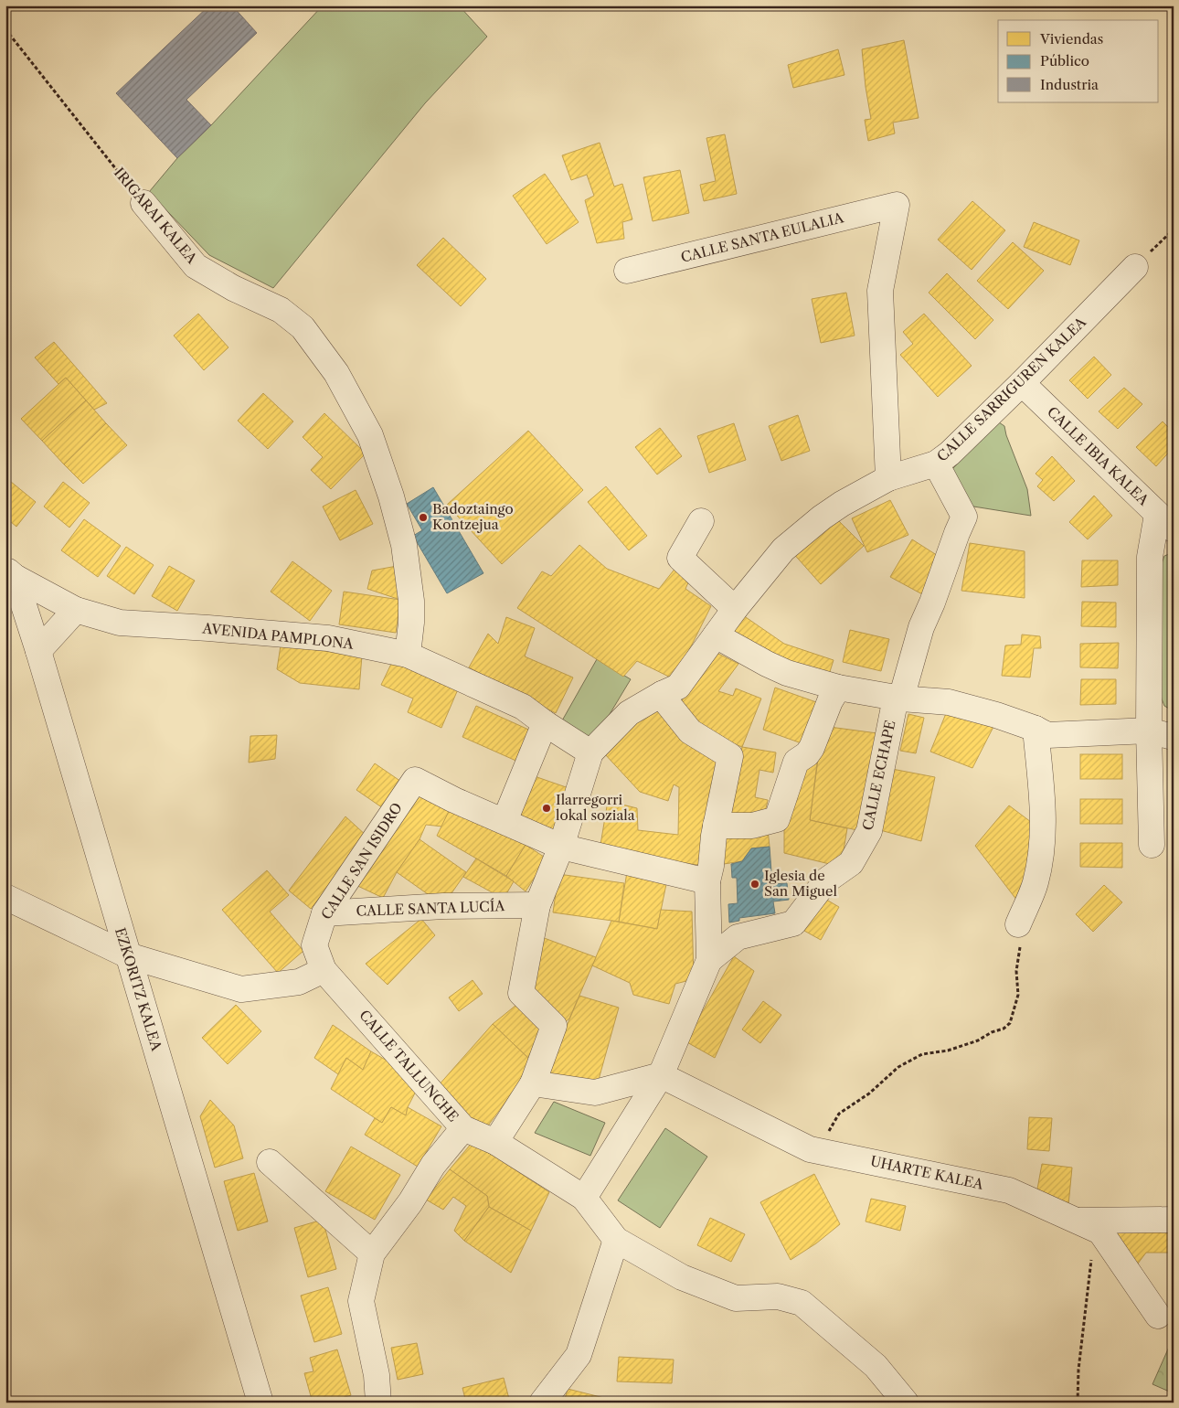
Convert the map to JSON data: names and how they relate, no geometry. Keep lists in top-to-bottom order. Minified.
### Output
{"streets":{"street":["IRIGARAI KALEA","CALLE SANTA EULALIA","CALLE SARRIGUREN KALEA","CALLE IBIA KALEA","AVENIDA PAMPLONA","CALLE ECHAPE","CALLE SAN ISIDRO","CALLE SANTA LUCÍA","EZKORITZ KALEA","CALLE TALLUNCHE","UHARTE KALEA"]},"crossings":[["IRIGARAI KALEA","AVENIDA PAMPLONA"],["CALLE SANTA EULALIA","CALLE SARRIGUREN KALEA"],["CALLE SARRIGUREN KALEA","CALLE IBIA KALEA"],["CALLE SARRIGUREN KALEA","CALLE ECHAPE"],["AVENIDA PAMPLONA","EZKORITZ KALEA"],["CALLE SAN ISIDRO","CALLE SANTA LUCÍA"],["CALLE SAN ISIDRO","CALLE TALLUNCHE"]],"places":["Badoztaingo Kontzejua","Ilarregorri lokal soziala","Iglesia de San Miguel"],"legend":["Viviendas","Público","Industria"]}
